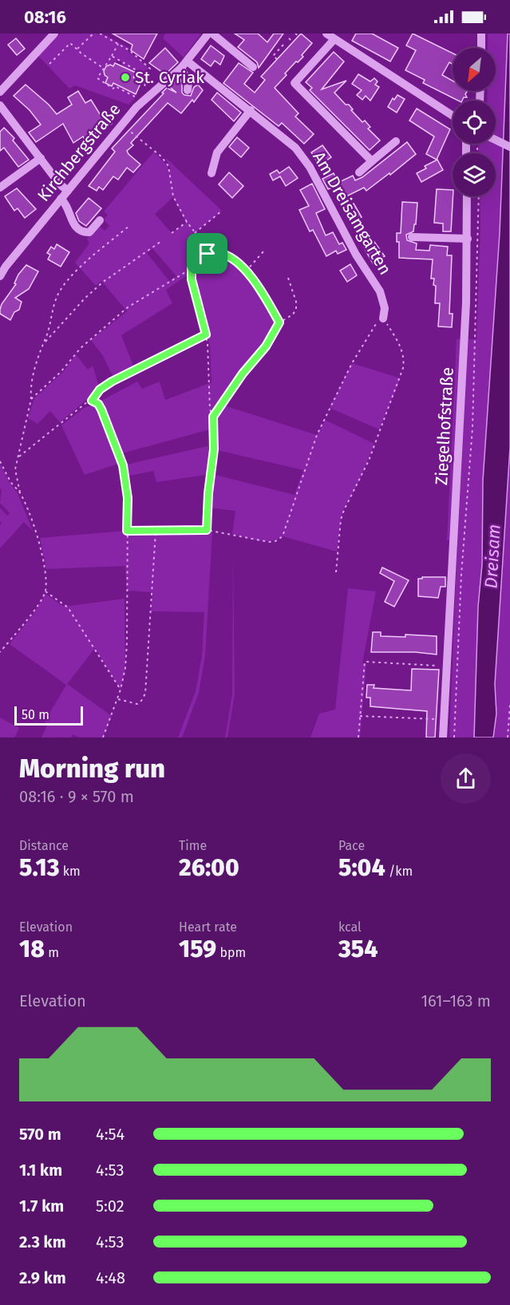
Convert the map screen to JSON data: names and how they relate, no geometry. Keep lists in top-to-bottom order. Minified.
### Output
{"streets":{"street":["Kirchbergstraße","Am Dreisamgarten","Ziegelhofstraße"]},"crossings":[["Kirchbergstraße","Am Dreisamgarten"]],"water":["Dreisam"],"places":["St. Cyriak"],"scale_bar":"50 m","north":"bottom left","page":{"status":"08:16","scale":"50 m","heading":["Morning run","08:16 · 9 × 570 m"],"stats":[["Distance","5.13 km"],["Time","26:00"],["Pace","5:04 /km"],["Elevation","18 m"],["Heart rate","159 bpm"],["kcal","354"]],"chart":["Elevation","161–163 m"],"list":[{"name":"570 m","note":"4:54"},{"name":"1.1 km","note":"4:53"},{"name":"1.7 km","note":"5:02"},{"name":"2.3 km","note":"4:53"},{"name":"2.9 km","note":"4:48"}]}}
